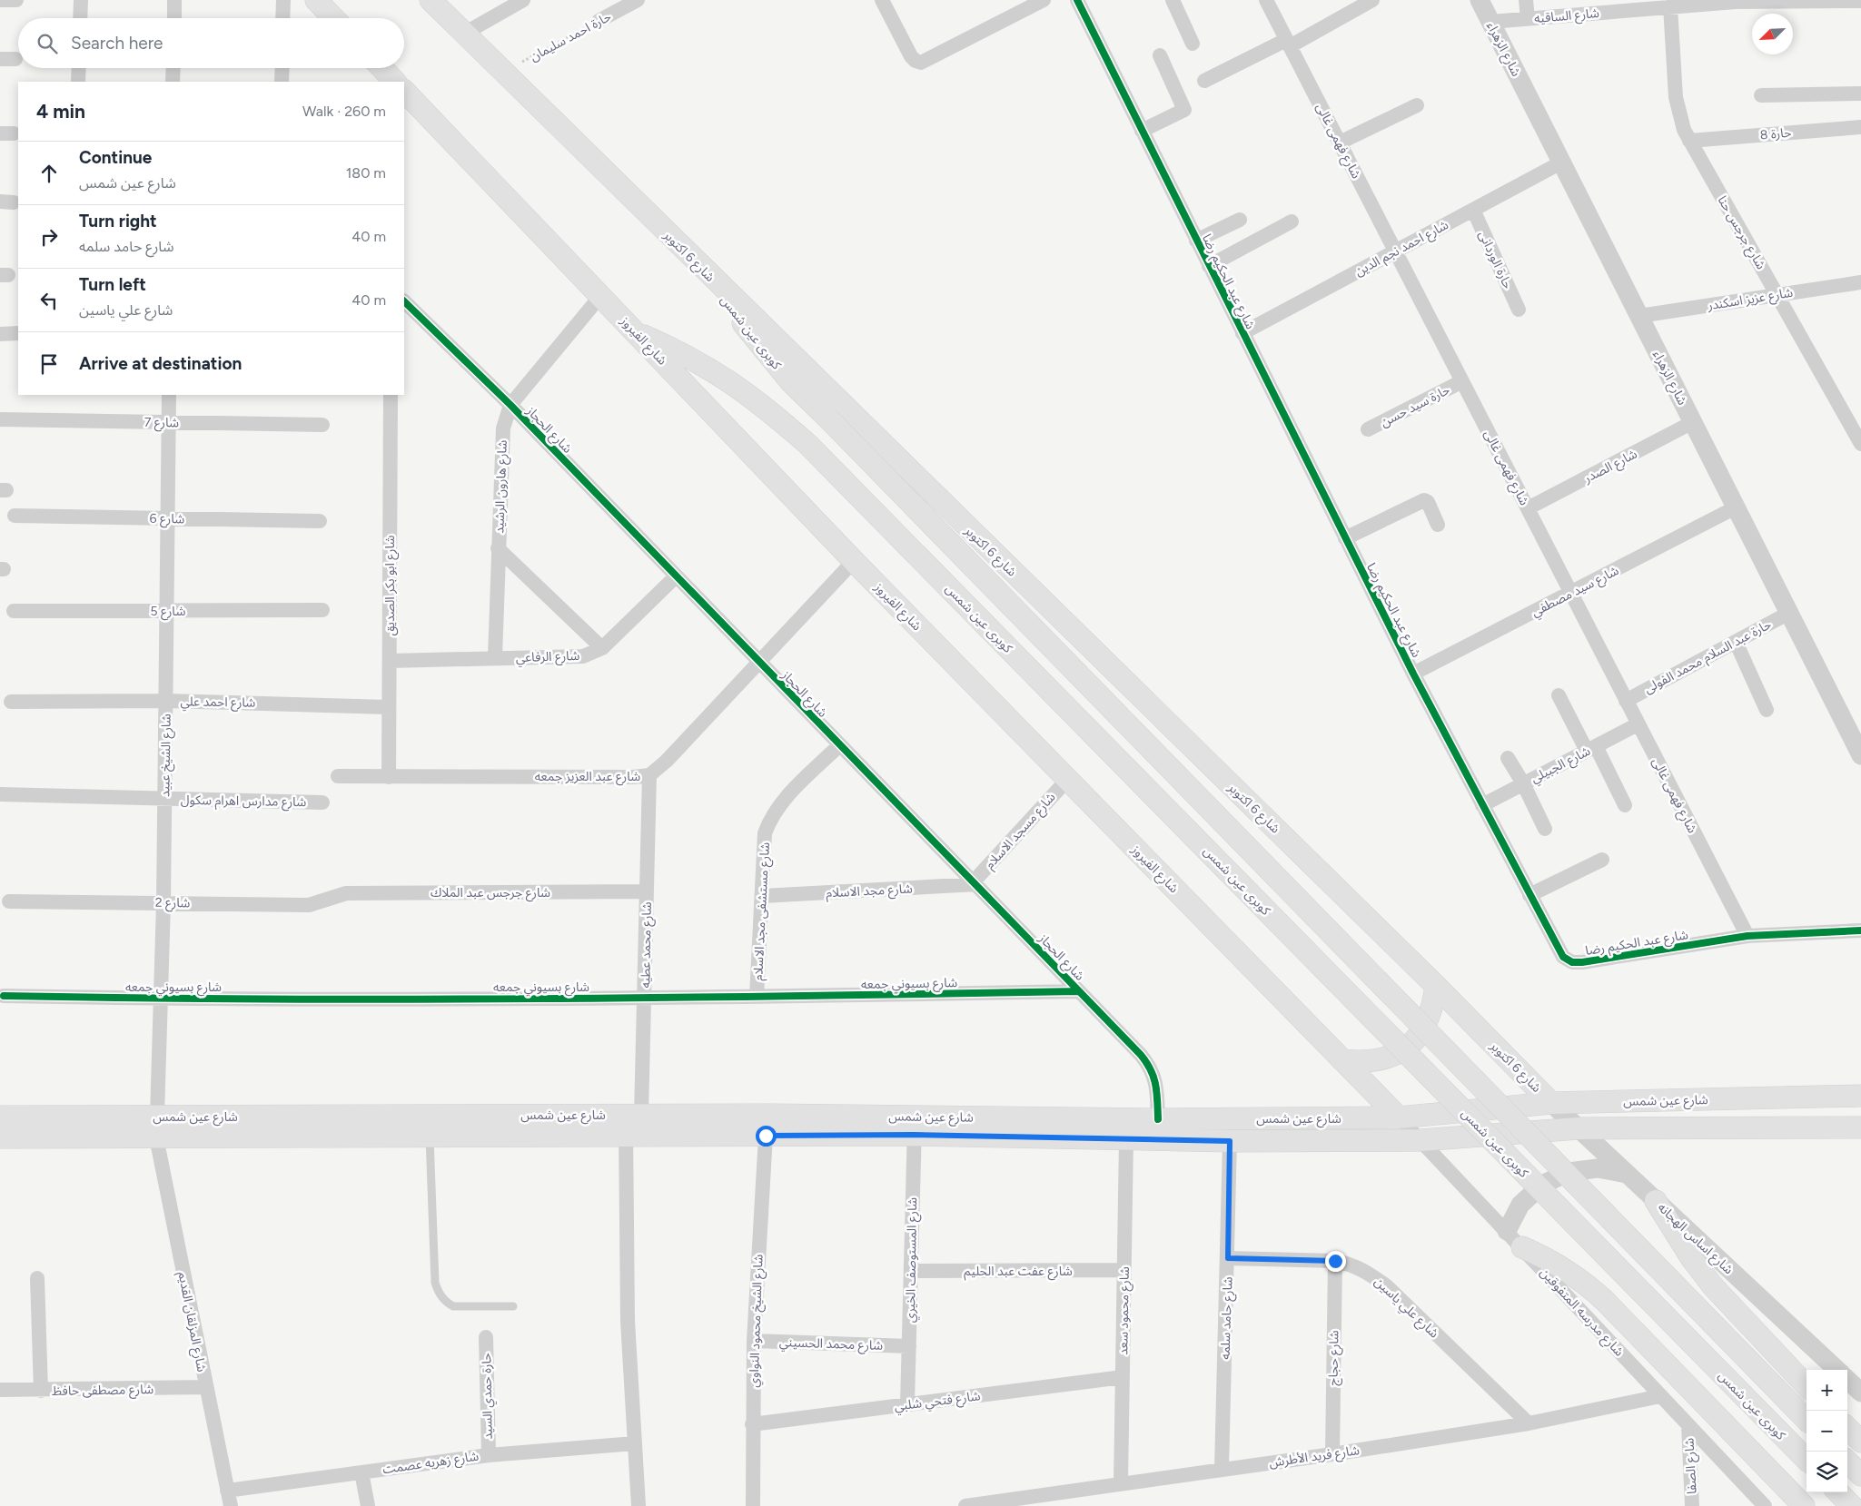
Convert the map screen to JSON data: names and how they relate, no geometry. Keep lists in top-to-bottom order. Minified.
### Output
{"streets":{"main road":["شارع 6 اكتوبر","كوبرى عين شمس","شارع الفيروز","شارع عين شمس"],"street":["شارع الساقيه","حارة احمد سليمان","شارع الزهراء","حارة 8","شارع فهمى غالى","شارع جرجس حنا","شارع احمد نجم الدين","حارة الوردانى","شارع عبد الحكيم رضا","شارع عزيز اسكندر","حارة سيد حسن","شارع 7","شارع الحجاز","شارع الصدر","شارع هارون الرشيد","شارع 6","شارع ابو بكر الصديق","شارع سيد مصطفي","شارع 5","شارع الرفاعي","حارة عبد السلام محمد الفولى","شارع احمد علي","شارع الشيخ عبيد","شارع الجبيلي","شارع عبد العزيز جمعه","شارع مدارس اهرام سكول","شارع مسجد الاسلام","شارع مجد الاسلام","شارع جرجس عبد الملاك","شارع 2","شارع مستشفى مجد الاسلام","شارع محمد عطيه","شارع بسيوني جمعه","شارع اساس الهجانه","شارع المستوصف الخيري","شارع عفت عبد الحليم","شارع علي ياسين","شارع محمود سعد","شارع مدرسه المتفوقين","شارع حامد سلمه","شارع الشيخ محمود النواوي","شارع المزلقان القديم","شارع محمد الحسيني","شارع حجاج","شارع مصطفى حافظ","حارة حمدي السيد","شارع فتحي شلبي","شارع فريد الأطرش","شارع زهريه عصمت","شارع الصفا"]},"crossings":[["شارع الساقيه","شارع الزهراء"],["شارع الساقيه","شارع جرجس حنا"],["حارة احمد سليمان","شارع 6 اكتوبر"],["شارع الزهراء","شارع احمد نجم الدين"],["شارع الزهراء","شارع عزيز اسكندر"],["شارع الزهراء","شارع الصدر"],["شارع الزهراء","شارع سيد مصطفي"],["شارع الزهراء","حارة عبد السلام محمد الفولى"],["حارة 8","شارع جرجس حنا"],["شارع فهمى غالى","شارع احمد نجم الدين"],["شارع فهمى غالى","شارع عبد الحكيم رضا"],["شارع فهمى غالى","حارة سيد حسن"],["شارع فهمى غالى","شارع الصدر"],["شارع فهمى غالى","شارع سيد مصطفي"],["شارع فهمى غالى","حارة عبد السلام محمد الفولى"],["شارع فهمى غالى","شارع الجبيلي"],["شارع جرجس حنا","شارع عزيز اسكندر"],["شارع احمد نجم الدين","حارة الوردانى"],["شارع احمد نجم الدين","شارع عبد الحكيم رضا"],["شارع 6 اكتوبر","كوبرى عين شمس"],["شارع 6 اكتوبر","شارع عين شمس"],["شارع 6 اكتوبر","شارع اساس الهجانه"],["شارع عبد الحكيم رضا","شارع سيد مصطفي"],["شارع عبد الحكيم رضا","شارع الجبيلي"],["كوبرى عين شمس","شارع الفيروز"],["شارع الفيروز","شارع هارون الرشيد"],["شارع الفيروز","شارع عبد العزيز جمعه"],["شارع الفيروز","شارع مسجد الاسلام"],["شارع الفيروز","شارع عين شمس"],["شارع الفيروز","شارع مدرسه المتفوقين"],["شارع 7","شارع الشيخ عبيد"],["شارع الحجاز","شارع هارون الرشيد"],["شارع الحجاز","شارع الرفاعي"],["شارع الحجاز","شارع عبد العزيز جمعه"],["شارع الحجاز","شارع مسجد الاسلام"],["شارع الحجاز","شارع مجد الاسلام"],["شارع الحجاز","شارع مستشفى مجد الاسلام"],["شارع الحجاز","شارع بسيوني جمعه"],["شارع الحجاز","شارع عين شمس"],["شارع هارون الرشيد","شارع الرفاعي"],["شارع 6","شارع الشيخ عبيد"],["شارع ابو بكر الصديق","شارع الرفاعي"],["شارع ابو بكر الصديق","شارع احمد علي"],["شارع ابو بكر الصديق","شارع عبد العزيز جمعه"],["شارع 5","شارع الشيخ عبيد"],["شارع احمد علي","شارع الشيخ عبيد"],["شارع الشيخ عبيد","شارع مدارس اهرام سكول"],["شارع الشيخ عبيد","شارع 2"],["شارع الشيخ عبيد","شارع بسيوني جمعه"],["شارع الشيخ عبيد","شارع عين شمس"],["شارع الشيخ عبيد","شارع المزلقان القديم"],["شارع عبد العزيز جمعه","شارع محمد عطيه"],["شارع مسجد الاسلام","شارع مجد الاسلام"],["شارع مجد الاسلام","شارع مستشفى مجد الاسلام"],["شارع جرجس عبد الملاك","شارع 2"],["شارع جرجس عبد الملاك","شارع محمد عطيه"],["شارع مستشفى مجد الاسلام","شارع بسيوني جمعه"],["شارع محمد عطيه","شارع بسيوني جمعه"],["شارع محمد عطيه","شارع عين شمس"],["شارع محمد عطيه","شارع زهريه عصمت"],["شارع عين شمس","شارع اساس الهجانه"],["شارع عين شمس","شارع المستوصف الخيري"],["شارع عين شمس","شارع محمود سعد"],["شارع عين شمس","شارع مدرسه المتفوقين"],["شارع عين شمس","شارع حامد سلمه"],["شارع عين شمس","شارع الشيخ محمود النواوي"],["شارع عين شمس","شارع المزلقان القديم"],["شارع المستوصف الخيري","شارع عفت عبد الحليم"],["شارع المستوصف الخيري","شارع محمد الحسيني"],["شارع المستوصف الخيري","شارع فتحي شلبي"],["شارع عفت عبد الحليم","شارع محمود سعد"],["شارع علي ياسين","شارع حامد سلمه"],["شارع علي ياسين","شارع حجاج"],["شارع علي ياسين","شارع فريد الأطرش"],["شارع محمود سعد","شارع فتحي شلبي"],["شارع محمود سعد","شارع فريد الأطرش"],["شارع مدرسه المتفوقين","شارع فريد الأطرش"],["شارع مدرسه المتفوقين","شارع الصفا"],["شارع حامد سلمه","شارع فريد الأطرش"],["شارع الشيخ محمود النواوي","شارع محمد الحسيني"],["شارع الشيخ محمود النواوي","شارع فتحي شلبي"],["شارع المزلقان القديم","شارع مصطفى حافظ"],["شارع المزلقان القديم","شارع زهريه عصمت"],["شارع حجاج","شارع فريد الأطرش"],["حارة حمدي السيد","شارع زهريه عصمت"]],"north":"bottom left","page":{"search":"Search here","heading":["4 min","Walk · 260 m"],"list":[["Continue","شارع عين شمس","180 m"],["Turn right","شارع حامد سلمه","40 m"],["Turn left","شارع علي ياسين","40 m"],"Arrive at destination"],"map_buttons":["+","−"]}}
